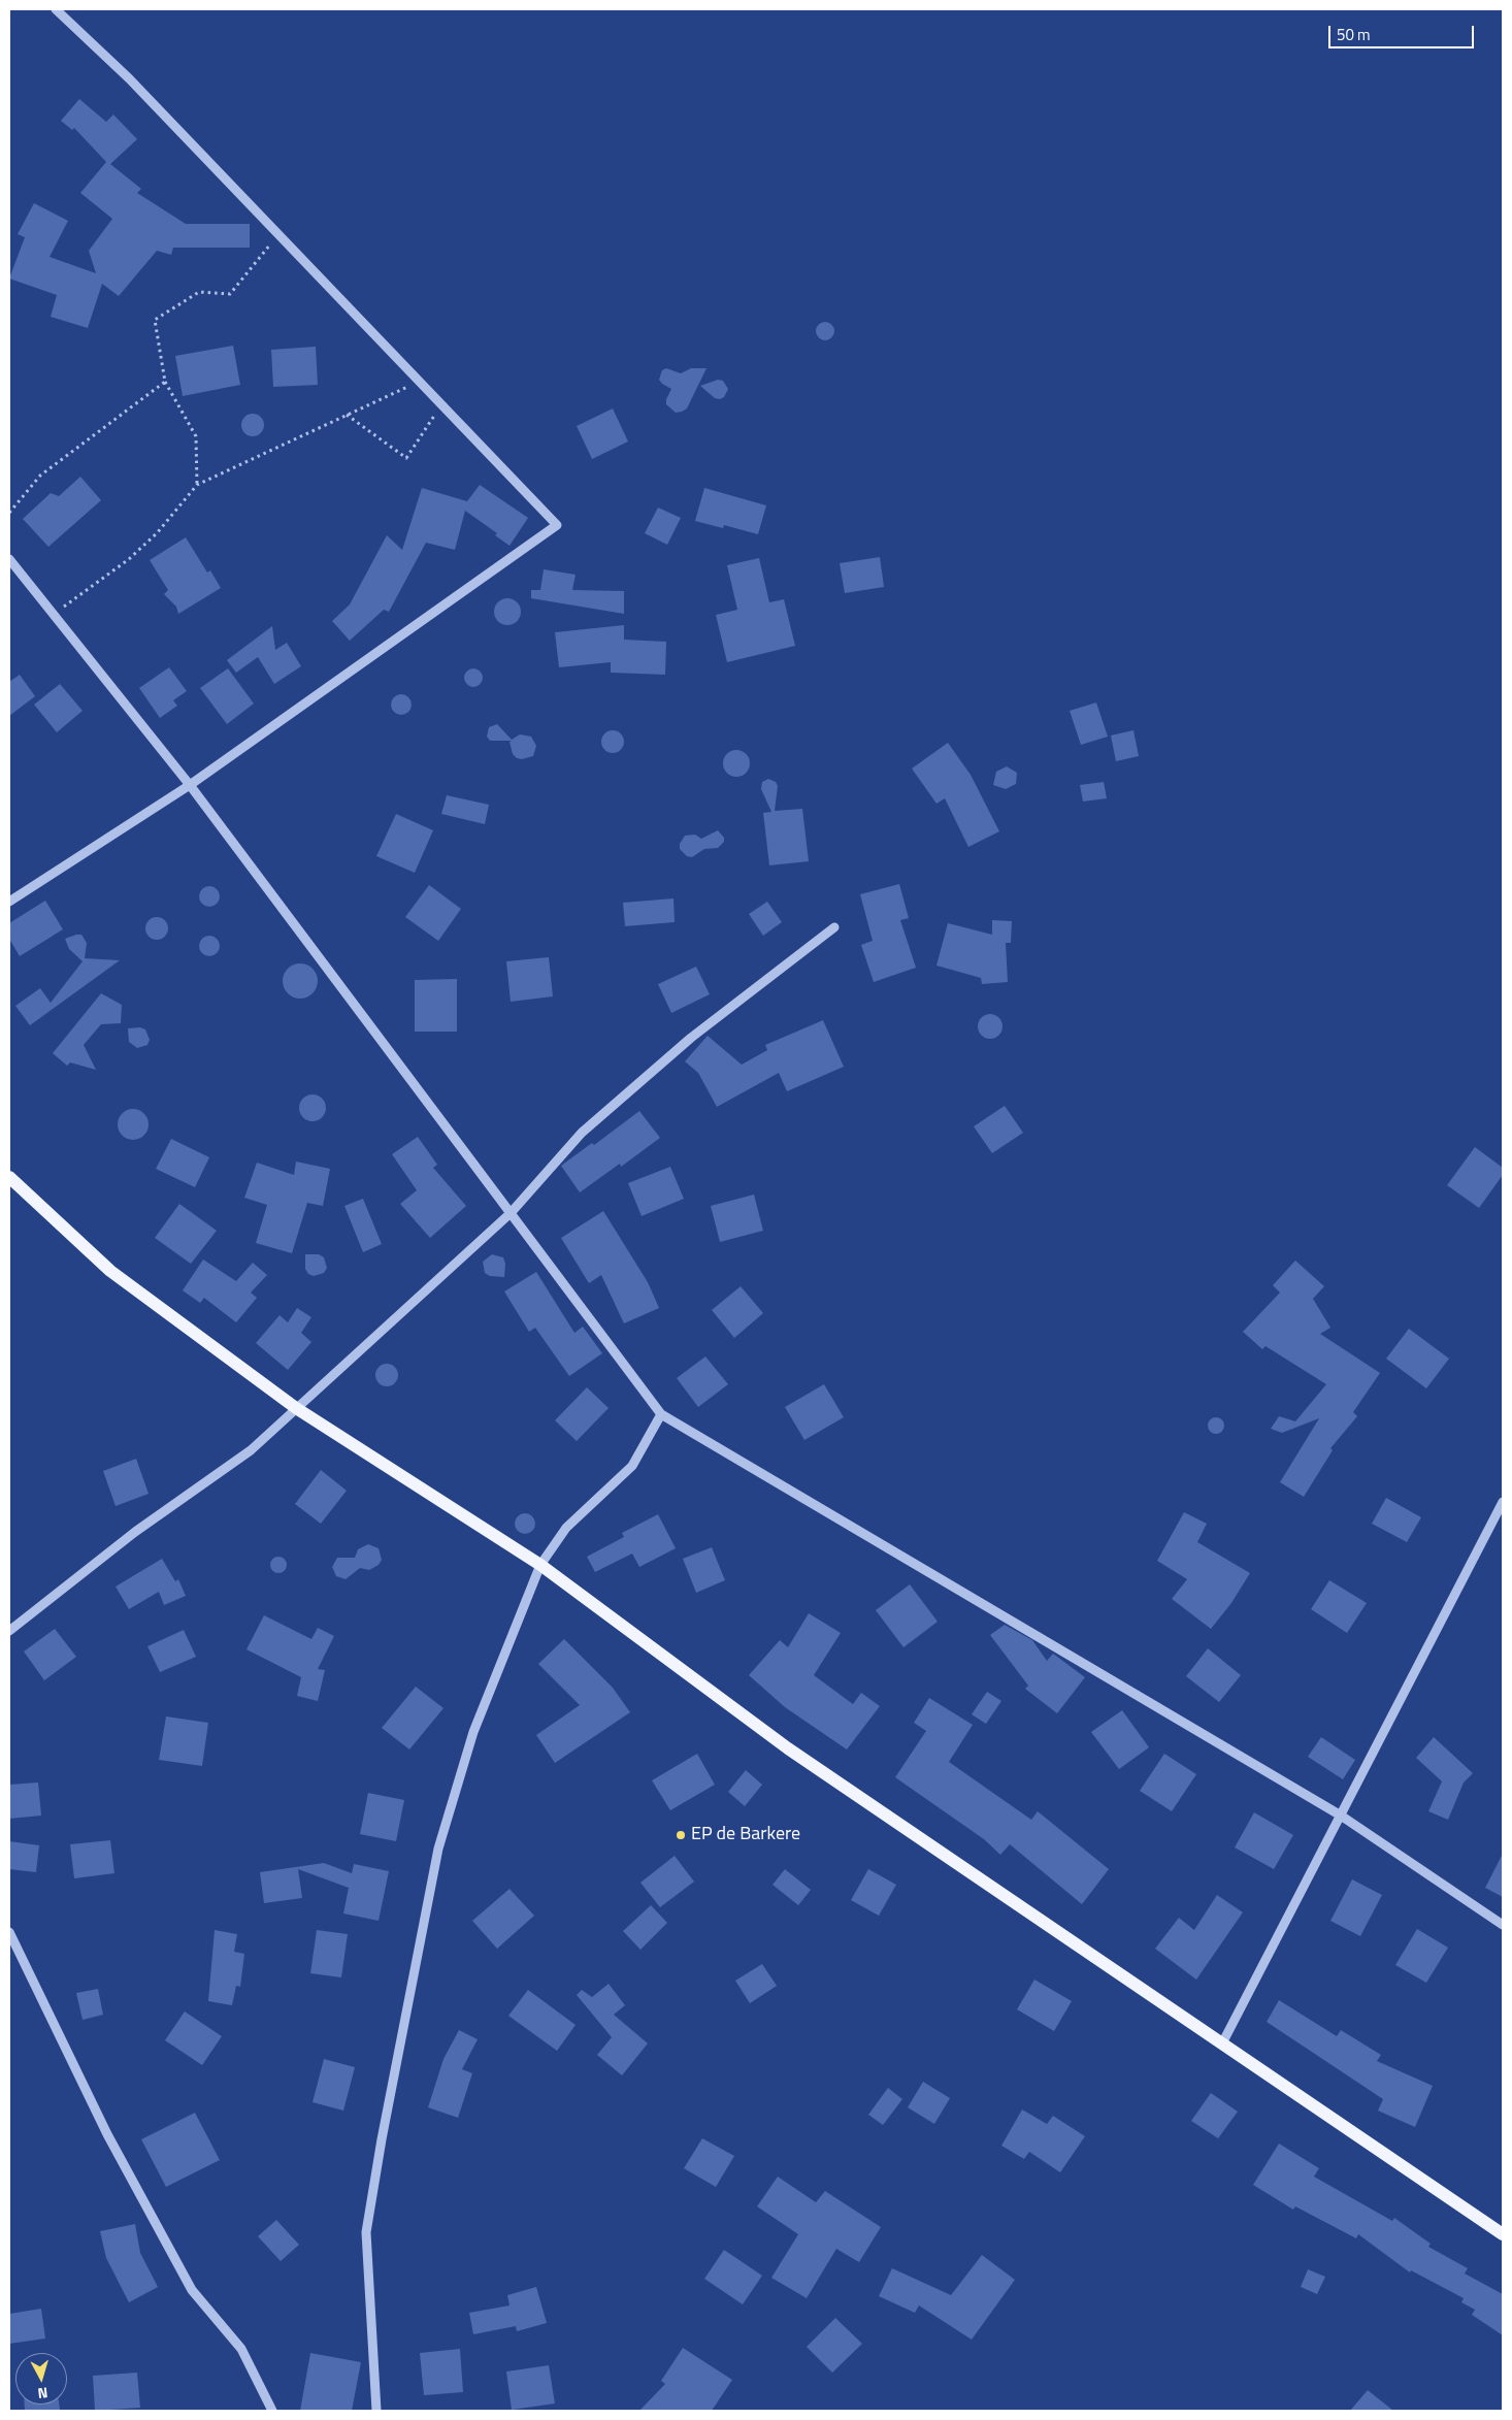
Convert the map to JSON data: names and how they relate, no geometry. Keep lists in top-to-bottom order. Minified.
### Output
{"places":["EP de Barkere"],"scale_bar":"50 m","north":"bottom"}
